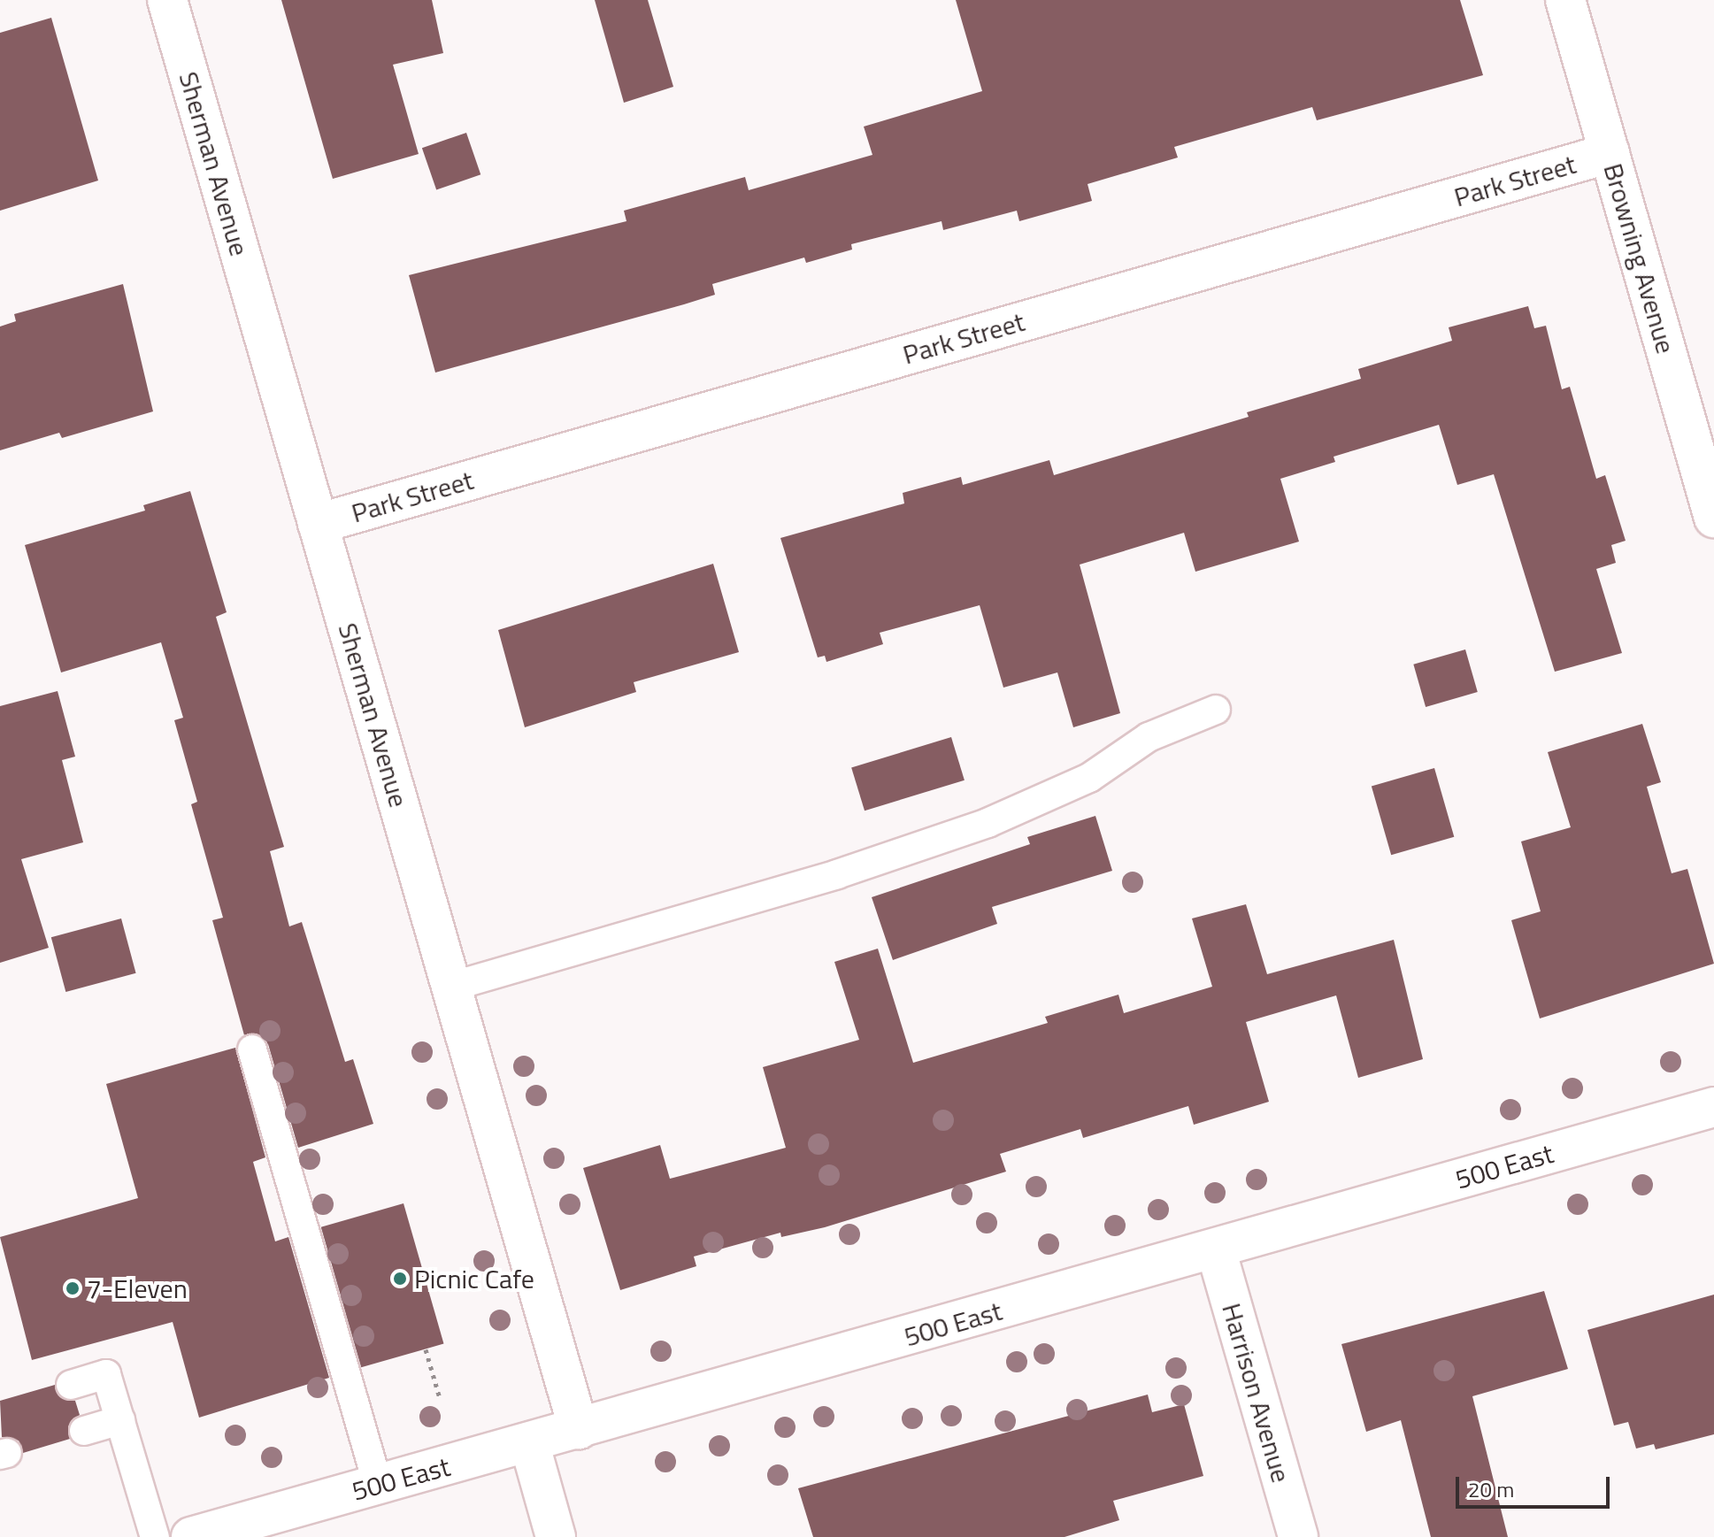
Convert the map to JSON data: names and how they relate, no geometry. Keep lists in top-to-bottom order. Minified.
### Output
{"streets":{"street":["Sherman Avenue","Park Street","Browning Avenue","500 East","Harrison Avenue"]},"crossings":[["Sherman Avenue","Park Street"],["Sherman Avenue","500 East"],["Park Street","Browning Avenue"],["500 East","Harrison Avenue"]],"places":["Picnic Cafe","7-Eleven"],"scale_bar":"20 m"}
